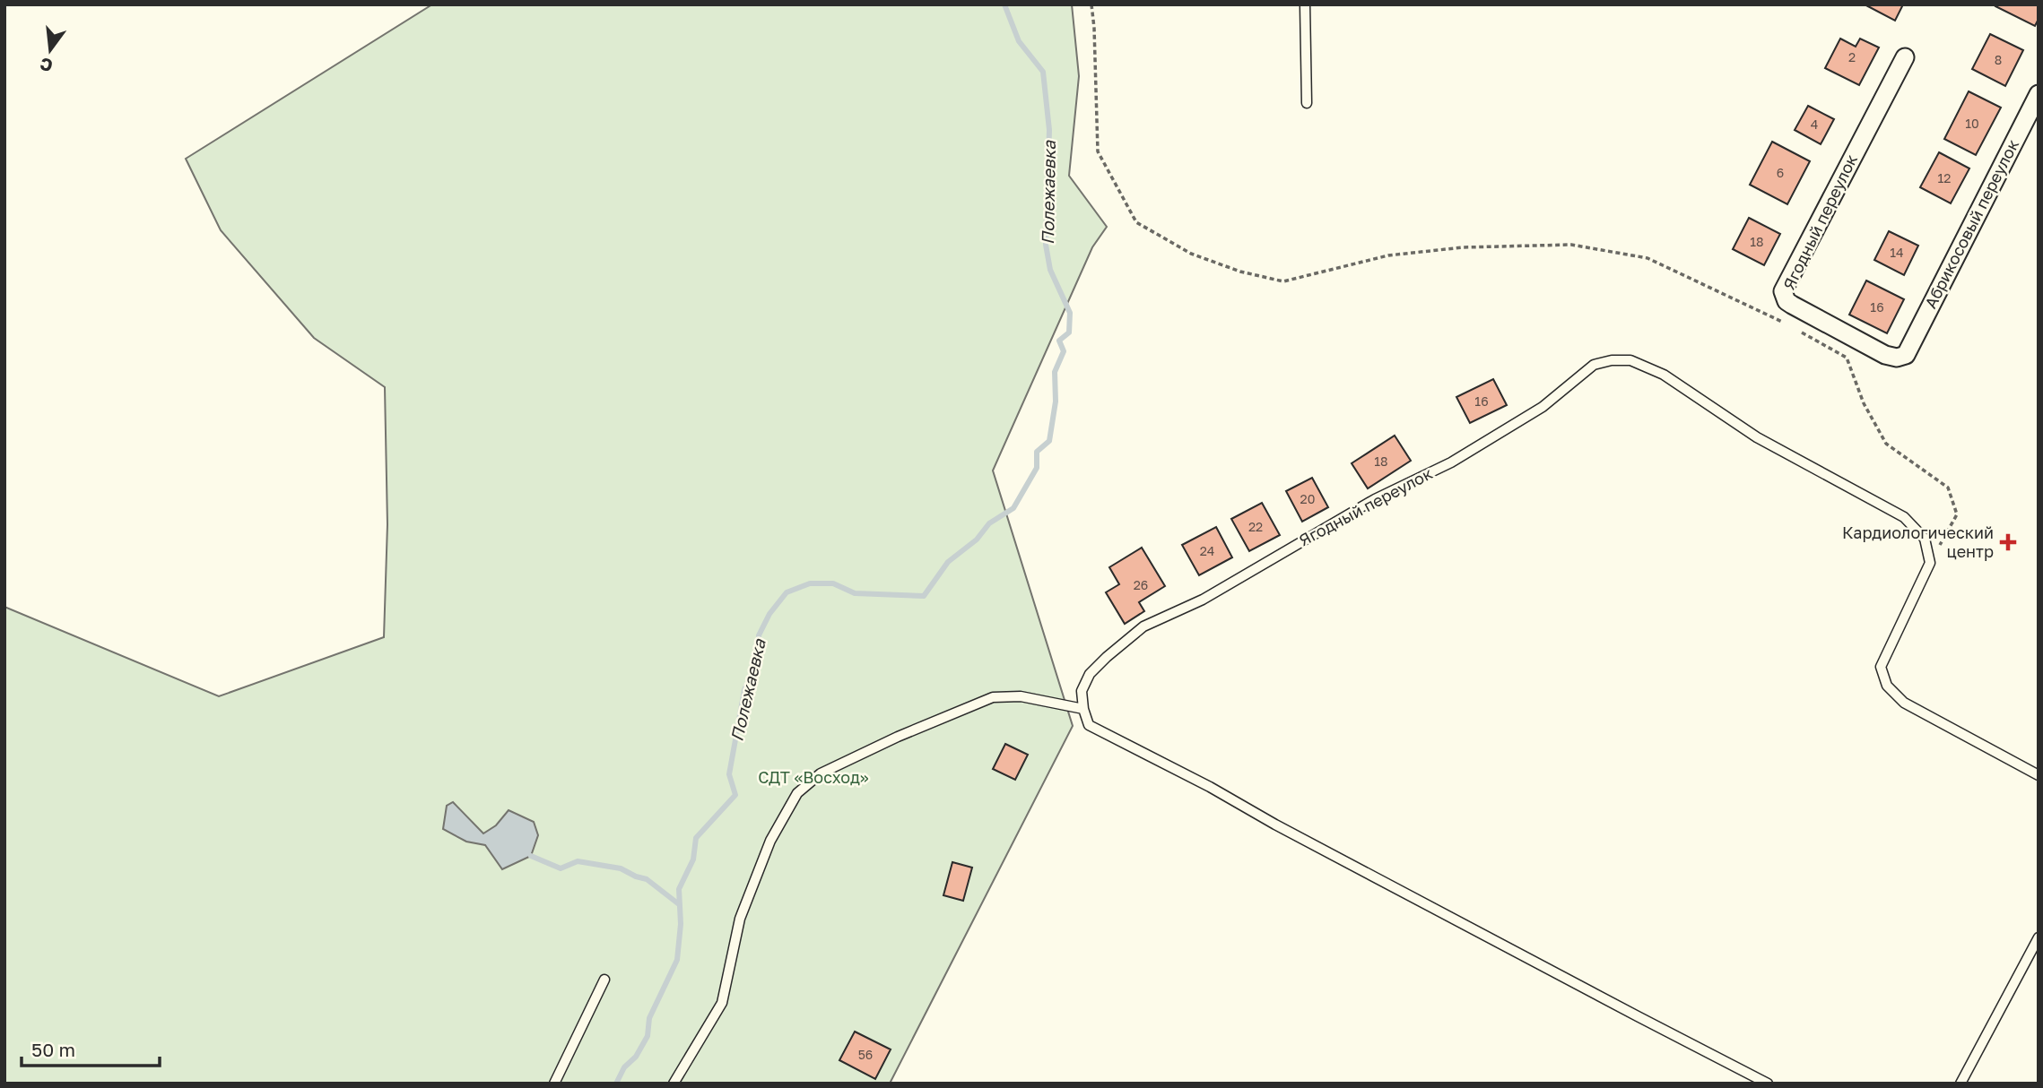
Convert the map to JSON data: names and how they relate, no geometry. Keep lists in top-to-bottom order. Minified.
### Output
{"streets":{"street":["Ягодный переулок","Абрикосовый переулок"]},"crossings":[["Ягодный переулок","Абрикосовый переулок"]],"water":["Полежаевка"],"parks":["СДТ «Восход»"],"places":{"health":["Кардиологический центр"]},"house_numbers":["2","8","10","4","6","12","18","14","16","16","18","20","22","24","26","56"],"scale_bar":"50 m","north":"bottom"}
